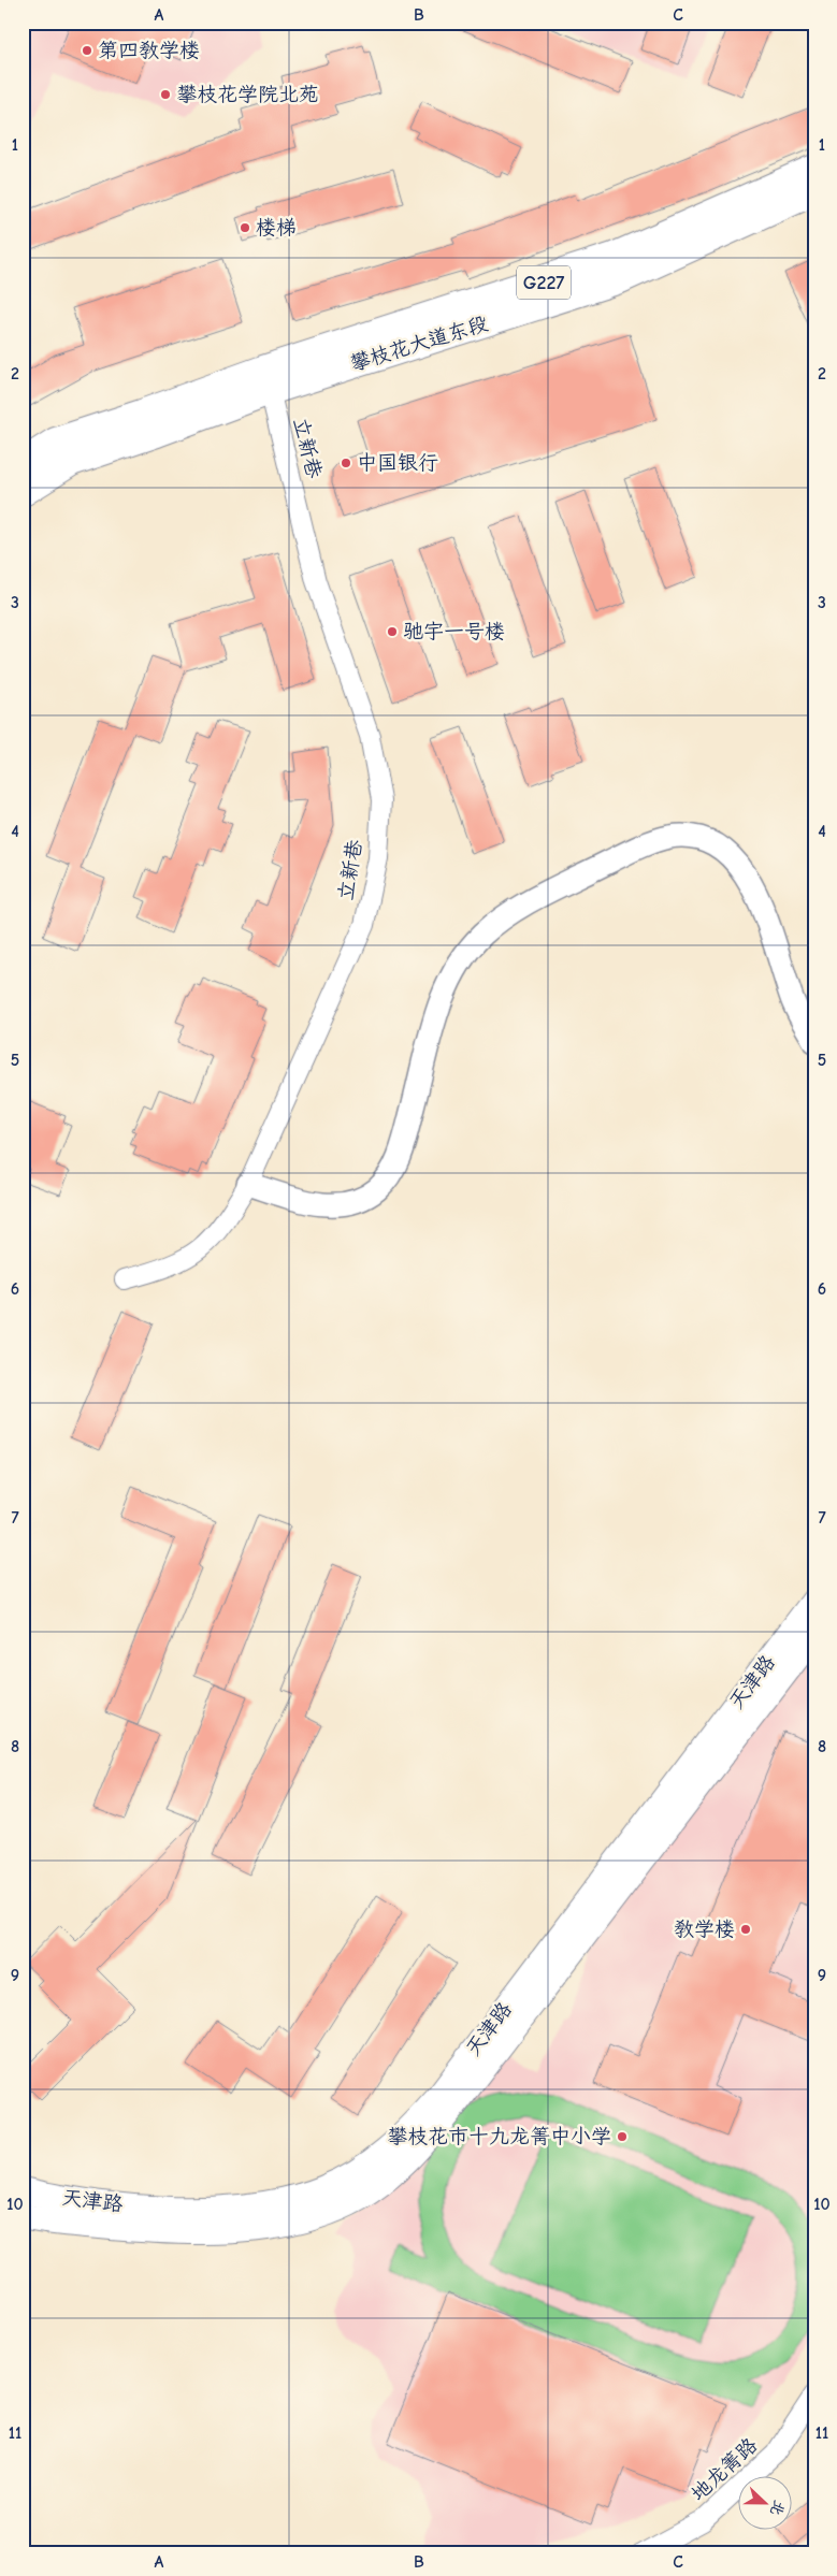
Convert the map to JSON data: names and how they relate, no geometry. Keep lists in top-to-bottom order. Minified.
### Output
{"streets":{"highway":["G227","攀枝花大道东段"],"main road":["天津路"],"street":["立新巷","地龙箐路"]},"crossings":[["攀枝花大道东段","立新巷"]],"places":["第四教学楼","攀枝花学院北苑","楼梯","中国银行","驰宇一号楼","教学楼","攀枝花市十九龙箐中小学"],"north":"right","grid":{"columns":["A","B","C"],"rows":["1","2","3","4","5","6","7","8","9","10","11"]}}
